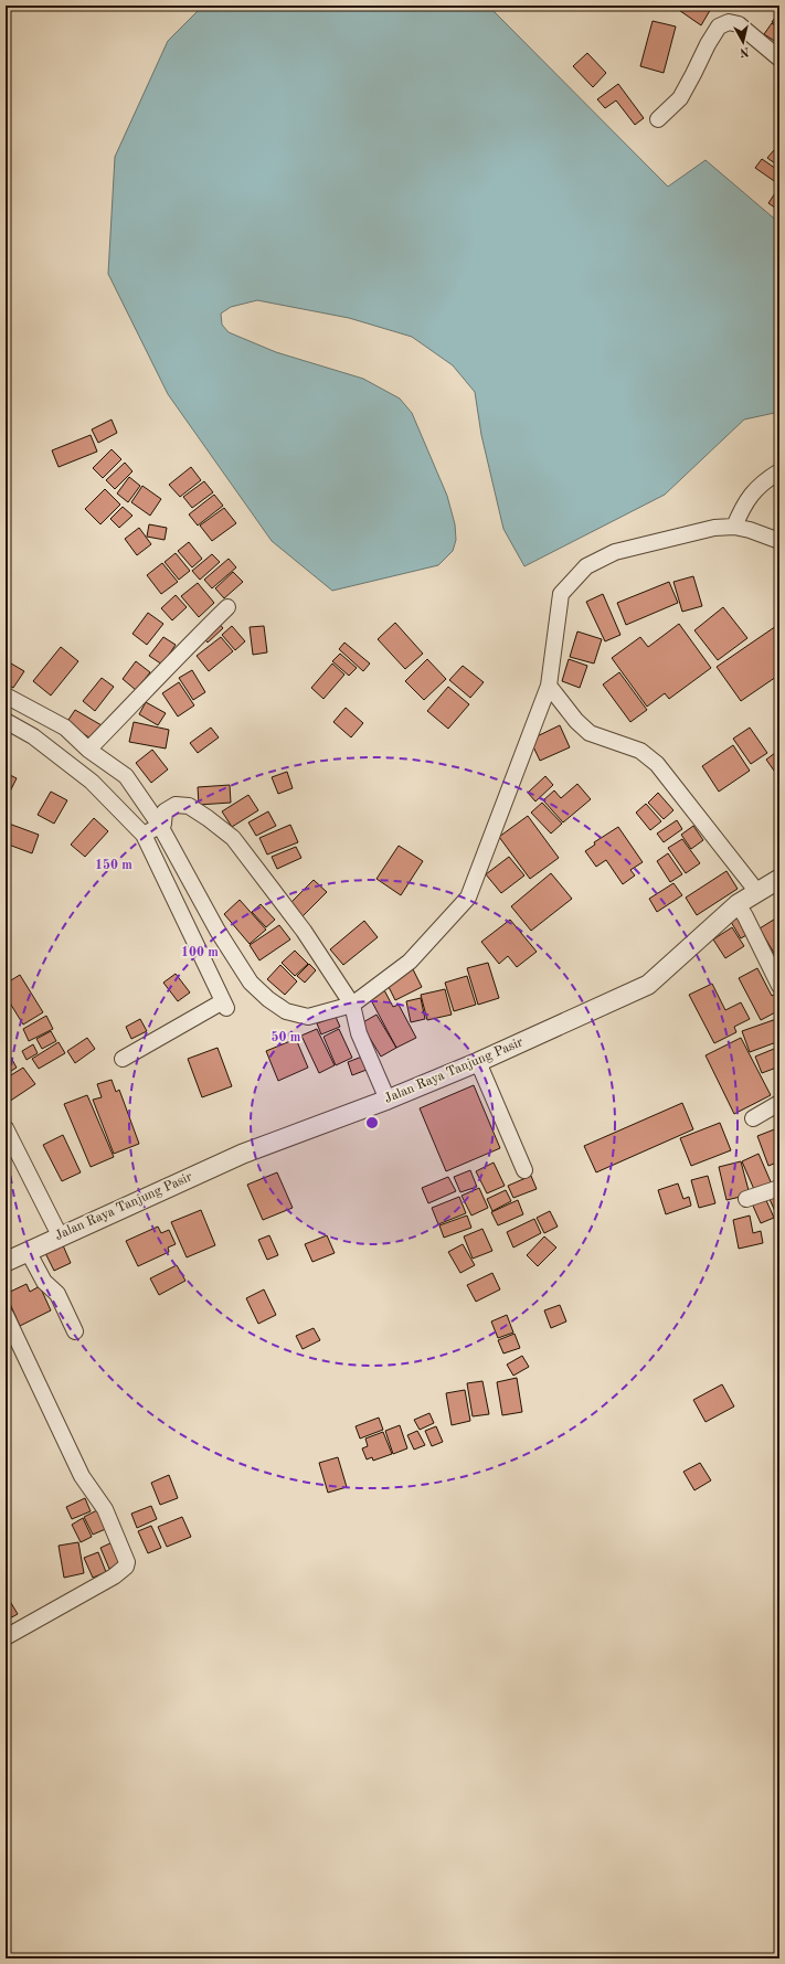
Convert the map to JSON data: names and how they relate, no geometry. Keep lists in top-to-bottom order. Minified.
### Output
{"streets":{"street":["Jalan Raya Tanjung Pasir"]},"north":"bottom","rings":["150 m","100 m","50 m"]}
